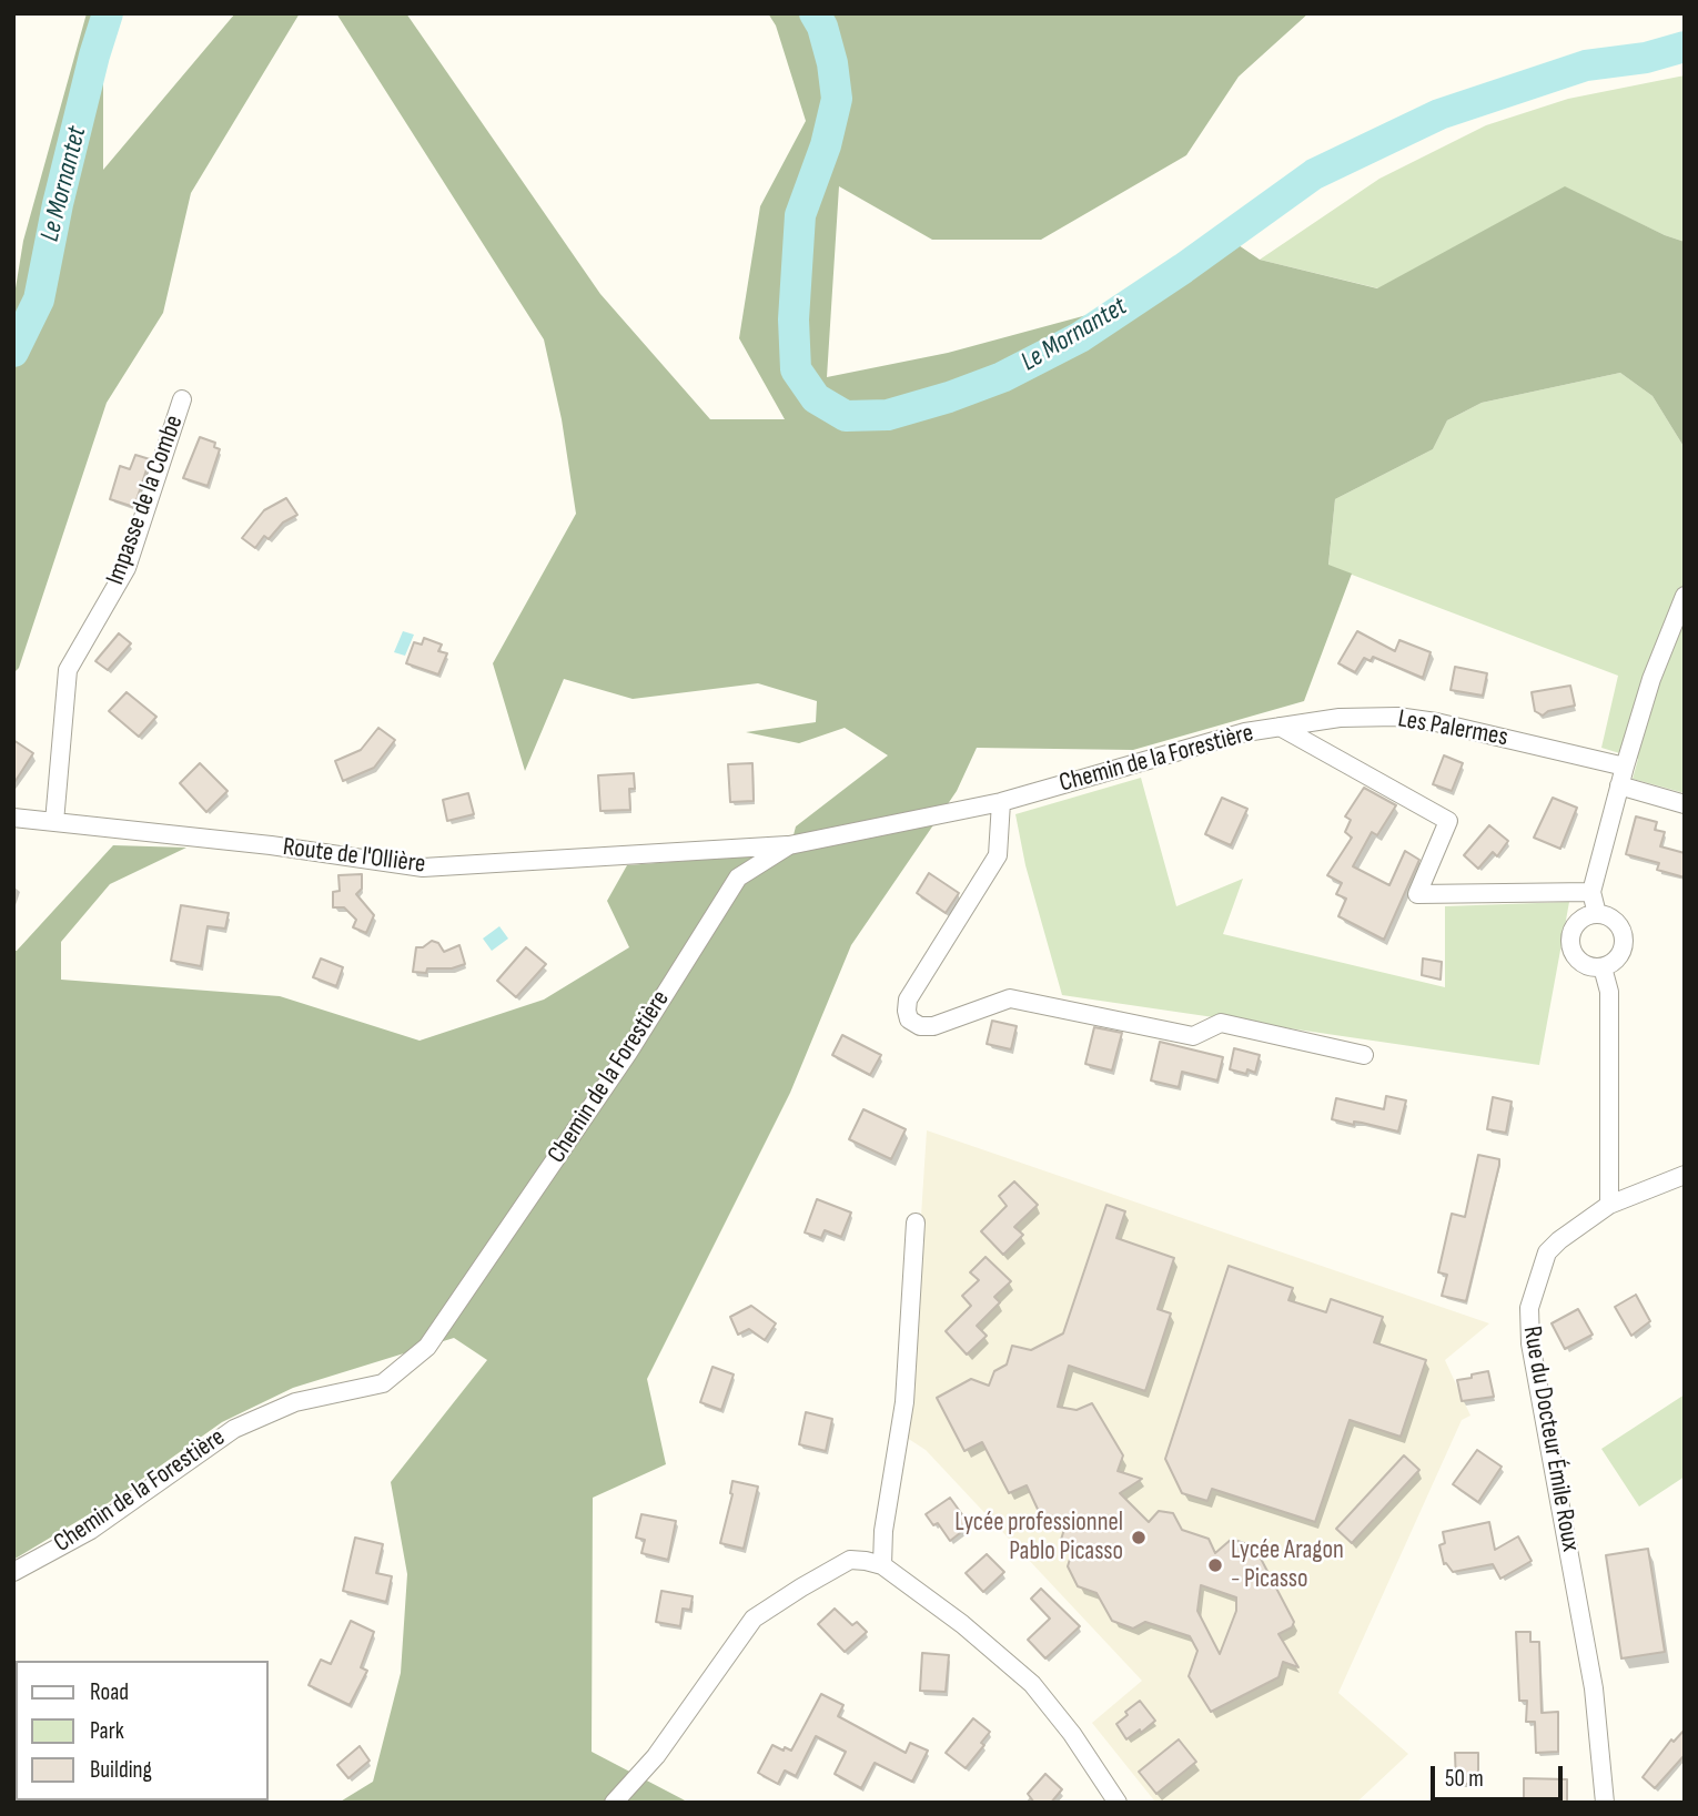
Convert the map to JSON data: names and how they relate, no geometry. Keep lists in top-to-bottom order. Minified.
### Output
{"streets":{"street":["Impasse de la Combe","Les Palermes","Chemin de la Forestière","Route de l'Ollière","Rue du Docteur Émile Roux"]},"crossings":[["Impasse de la Combe","Route de l'Ollière"],["Les Palermes","Chemin de la Forestière"],["Chemin de la Forestière","Route de l'Ollière"]],"water":["Le Mornantet"],"places":["Lycée professionnel Pablo Picasso","Lycée Aragon - Picasso"],"legend":["Road","Park","Building"],"scale_bar":"50 m"}
